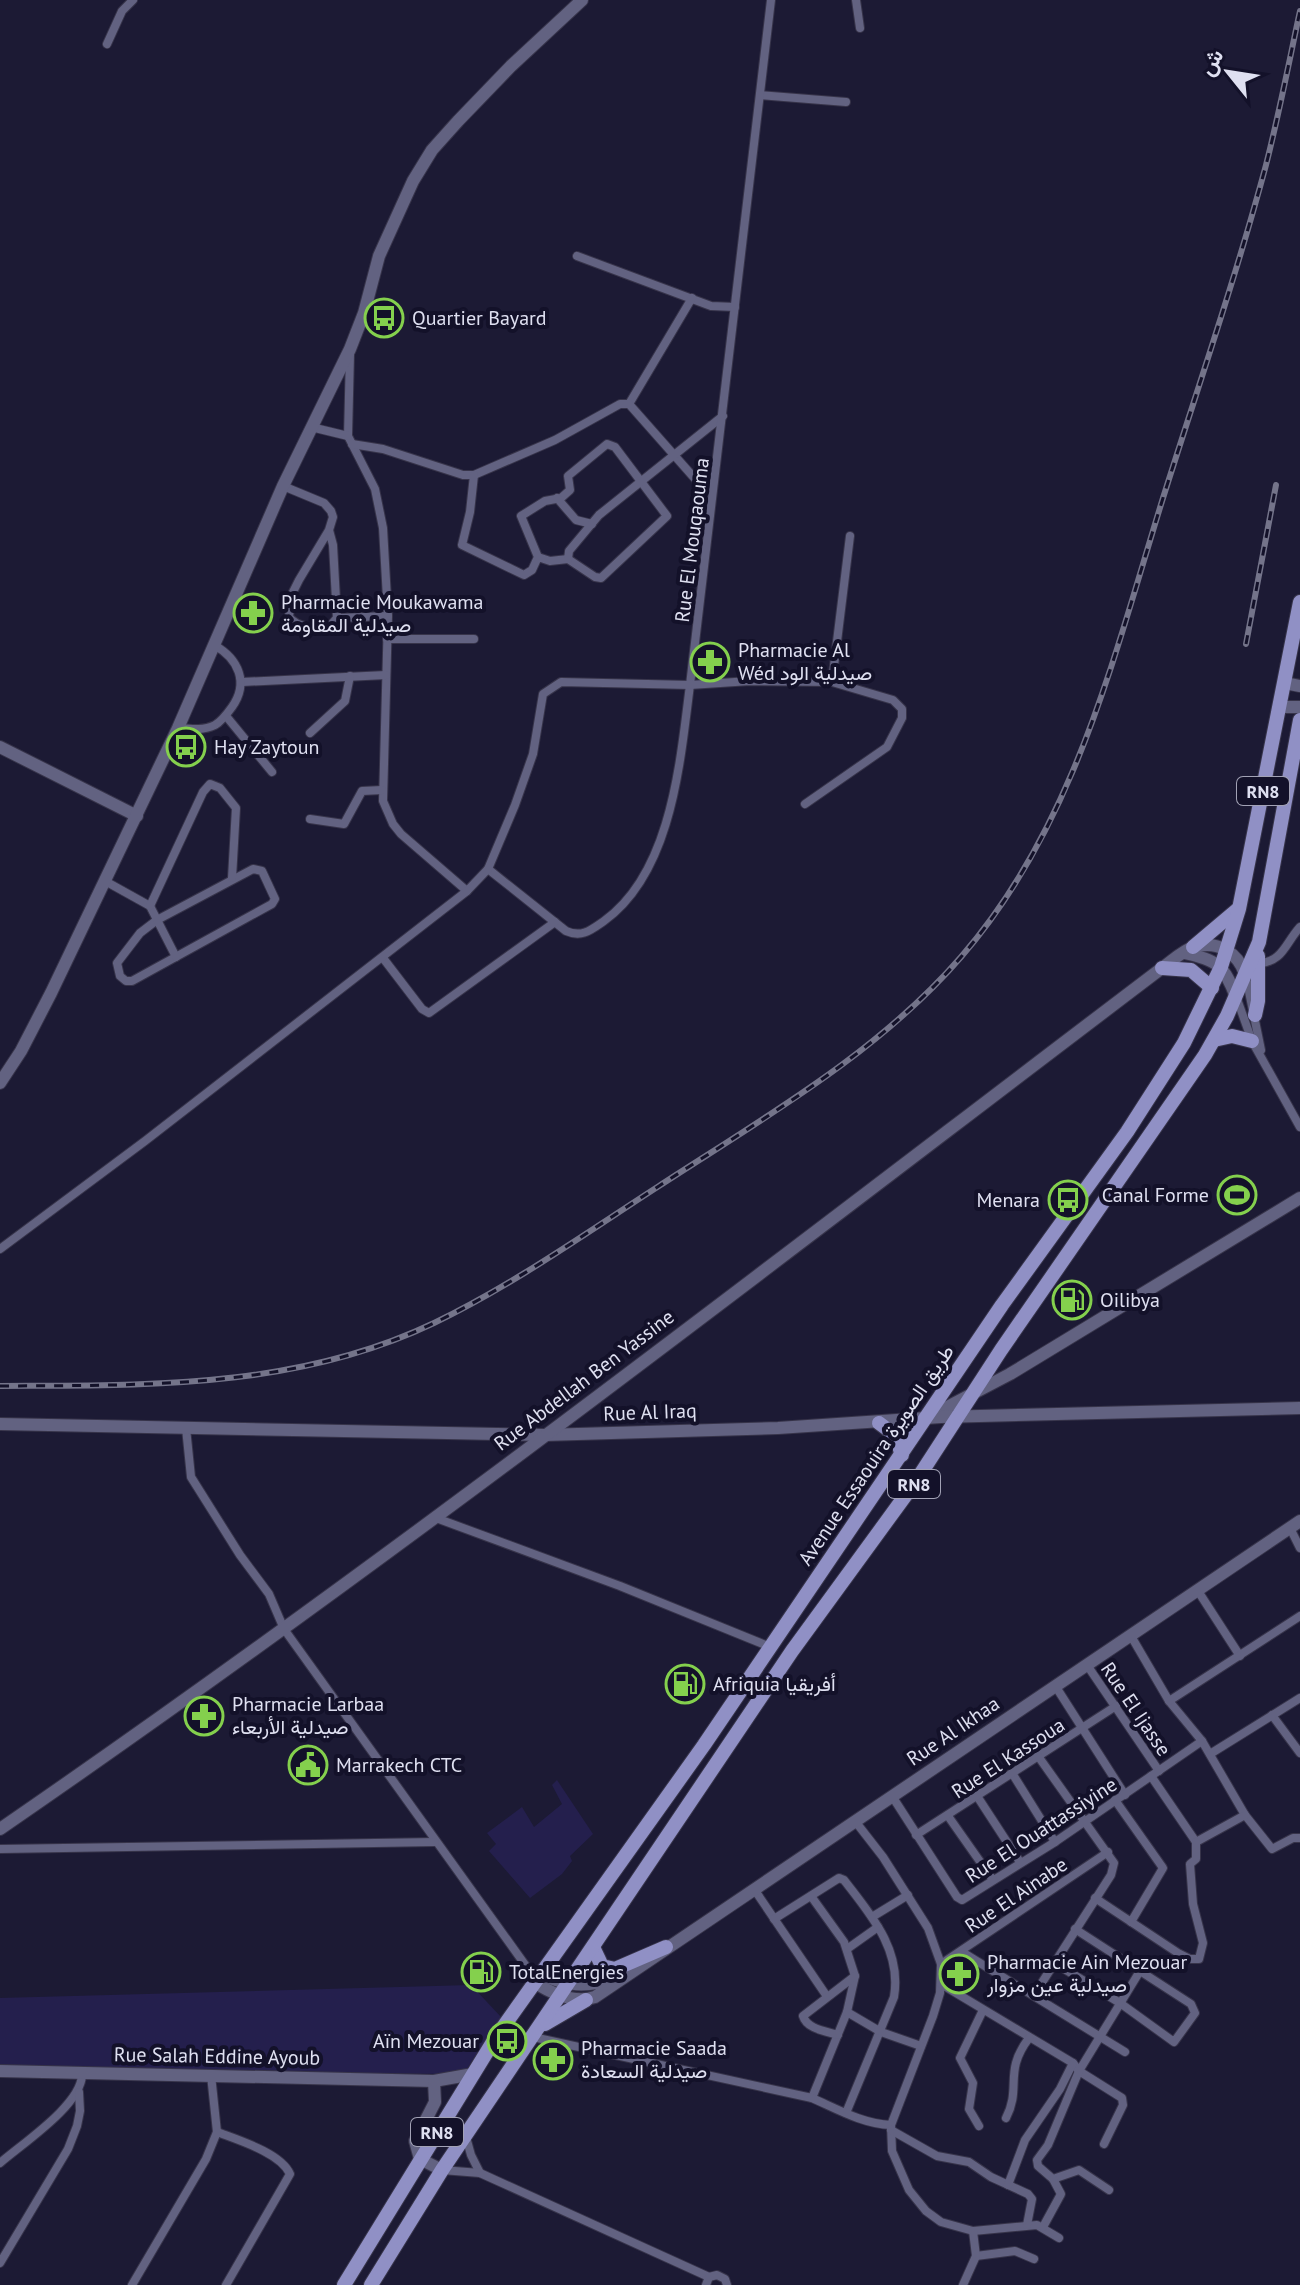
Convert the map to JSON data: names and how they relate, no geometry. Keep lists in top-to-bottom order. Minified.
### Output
{"streets":{"main road":["RN8","Avenue Essaouira طريق الصويرة"],"street":["Rue El Mouqaouma","Rue Abdellah Ben Yassine","Rue Al Iraq","Rue El Ijasse","Rue Al Ikhaa","Rue El Kassoua","Rue El Ouattassiyine","Rue El Ainabe","Rue Salah Eddine Ayoub"]},"crossings":[["RN8","Rue Al Iraq"],["RN8","Avenue Essaouira طريق الصويرة"],["RN8","Rue Al Ikhaa"],["Rue Abdellah Ben Yassine","Rue Al Iraq"],["Rue Al Iraq","Avenue Essaouira طريق الصويرة"],["Avenue Essaouira طريق الصويرة","Rue Al Ikhaa"],["Avenue Essaouira طريق الصويرة","Rue Salah Eddine Ayoub"],["Rue El Ijasse","Rue Al Ikhaa"],["Rue El Ijasse","Rue El Kassoua"],["Rue El Ijasse","Rue El Ouattassiyine"],["Rue Al Ikhaa","Rue El Ouattassiyine"],["Rue El Kassoua","Rue El Ouattassiyine"]],"places":{"bus stop":["Quartier Bayard","Hay Zaytoun","Menara","Aïn Mezouar"],"pharmacy":["Pharmacie Moukawama صيدلية المقاومة","Pharmacie Al Wéd صيدلية الود","Pharmacie Larbaa صيدلية الأربعاء","Pharmacie Ain Mezouar صيدلية عين مزوار","Pharmacie Saada صيدلية السعادة"],"sports":["Canal Forme"],"fuel station":["Oilibya","Afriquia أفريقيا","TotalEnergies"],"public building":["Marrakech CTC"]},"north":"top left"}
